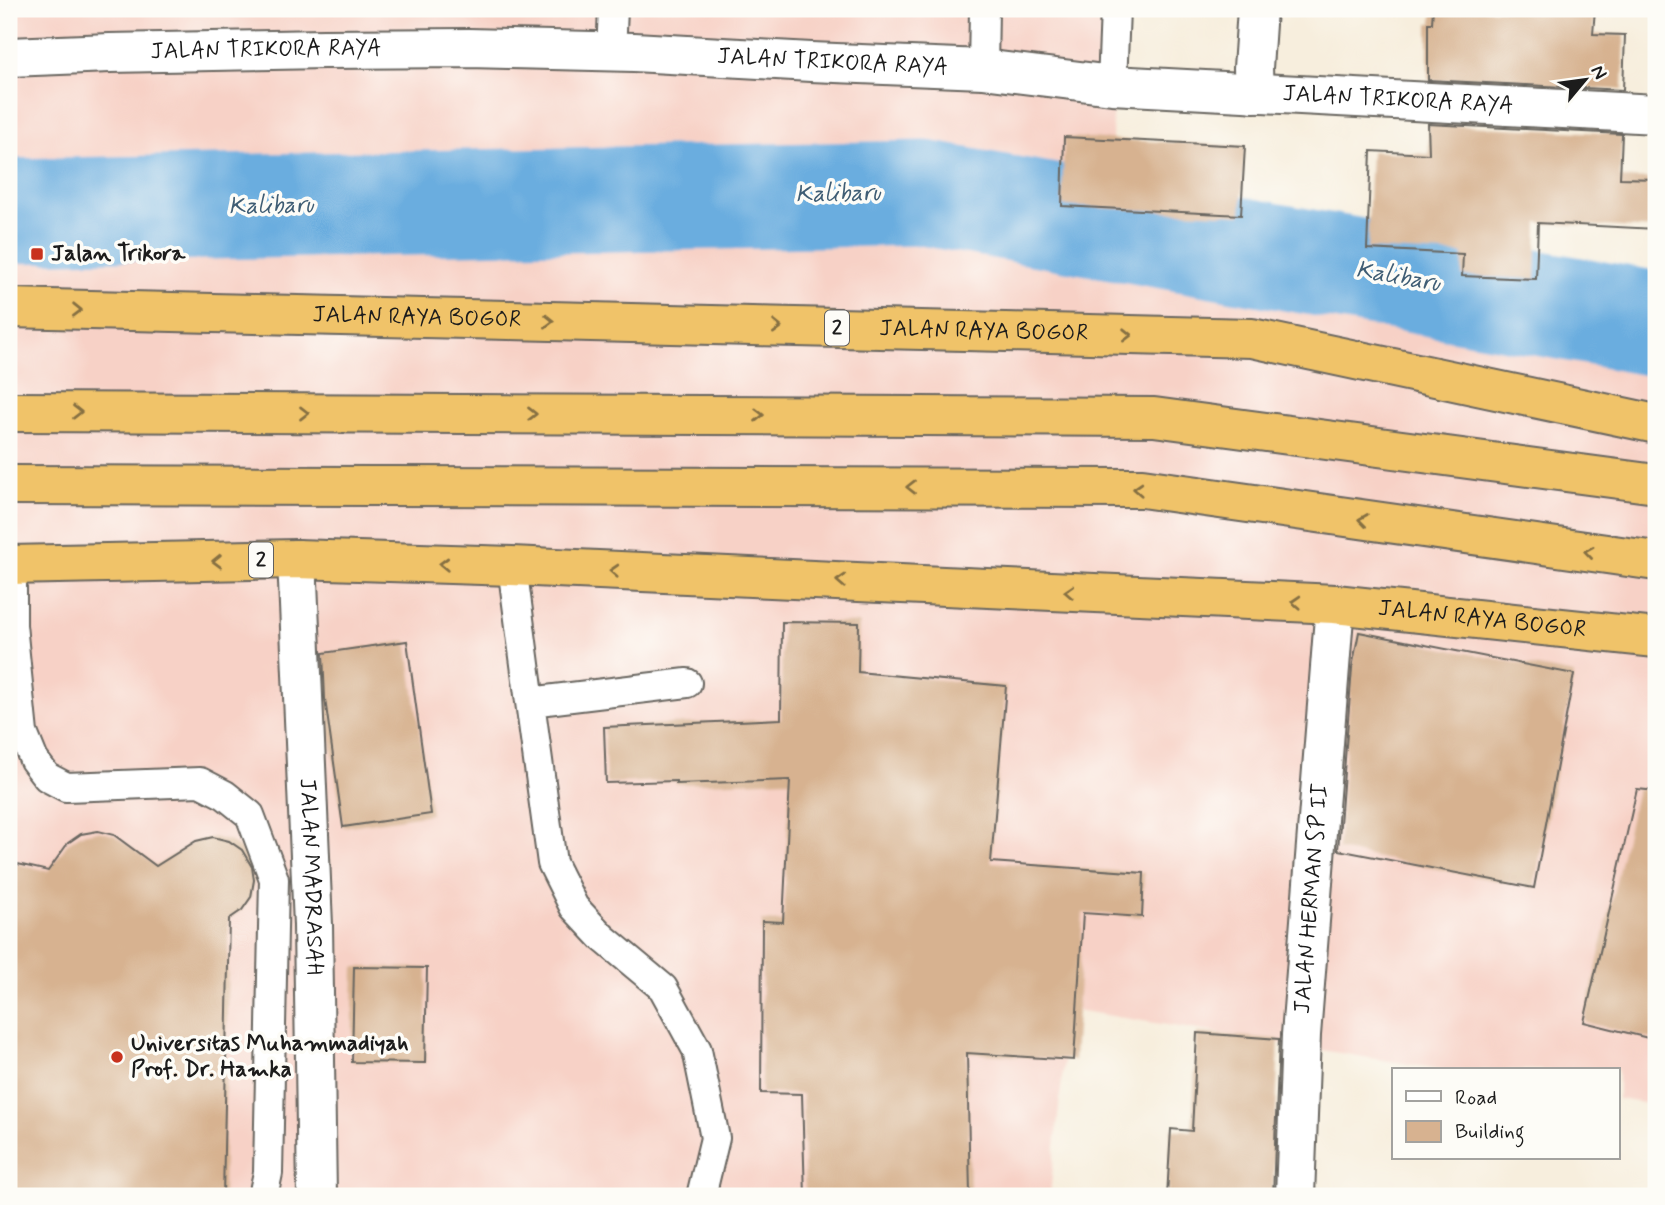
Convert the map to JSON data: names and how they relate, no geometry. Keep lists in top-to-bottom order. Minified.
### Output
{"streets":{"highway":["JALAN RAYA BOGOR","2"],"street":["JALAN TRIKORA RAYA","JALAN MADRASAH","JALAN HERMAN SP II"]},"crossings":[["JALAN RAYA BOGOR","JALAN MADRASAH"],["JALAN RAYA BOGOR","JALAN HERMAN SP II"]],"water":["Kalibaru"],"places":{"transit":["Jalan Trikora"],"other":["Universitas Muhammadiyah Prof. Dr. Hamka"]},"legend":["Road","Building"],"north":"top right"}
